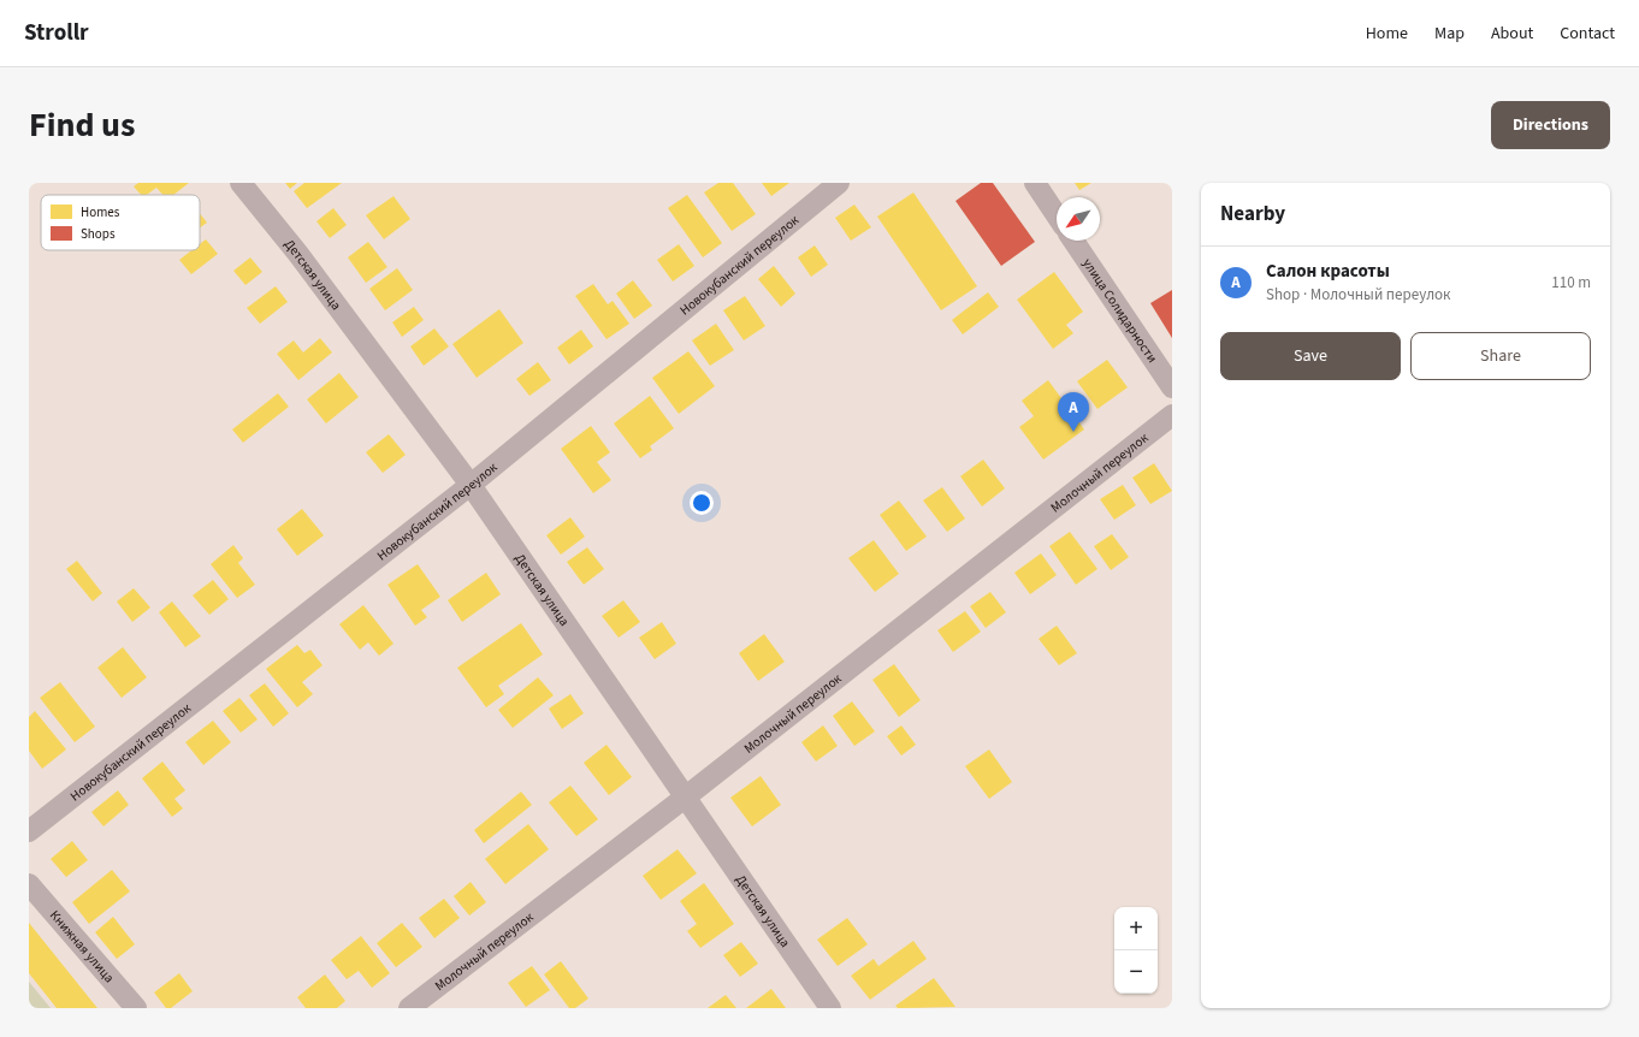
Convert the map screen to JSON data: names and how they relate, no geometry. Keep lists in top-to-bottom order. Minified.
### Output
{"streets":{"street":["Новокубанский переулок","Детская улица","улица Солидарности","Молочный переулок","Книжная улица"]},"crossings":[["Новокубанский переулок","Детская улица"],["Детская улица","Молочный переулок"]],"legend":["Homes","Shops"],"north":"bottom left","page":{"header":"Strollr","nav":["Home","Map","About","Contact"],"title":"Find us","buttons":["Directions",["Save","Share"]],"heading":"Nearby","list":[{"mark":"A","name":"Салон красоты","note":"Shop · Молочный переулок","value":"110 m"}],"pins":"A","map_buttons":["+","−"]}}
